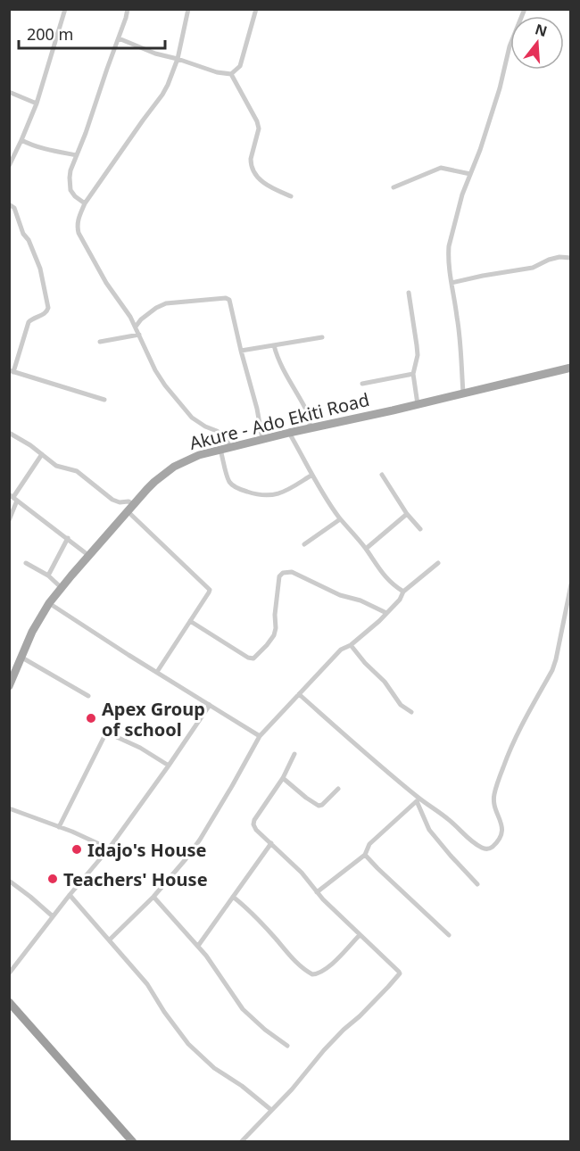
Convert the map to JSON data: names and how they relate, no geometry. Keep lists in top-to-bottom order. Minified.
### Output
{"streets":{"main road":["Akure - Ado Ekiti Road"]},"places":["Apex Group of school","Idajo's House","Teachers' House"],"scale_bar":"200 m","north":"top"}
